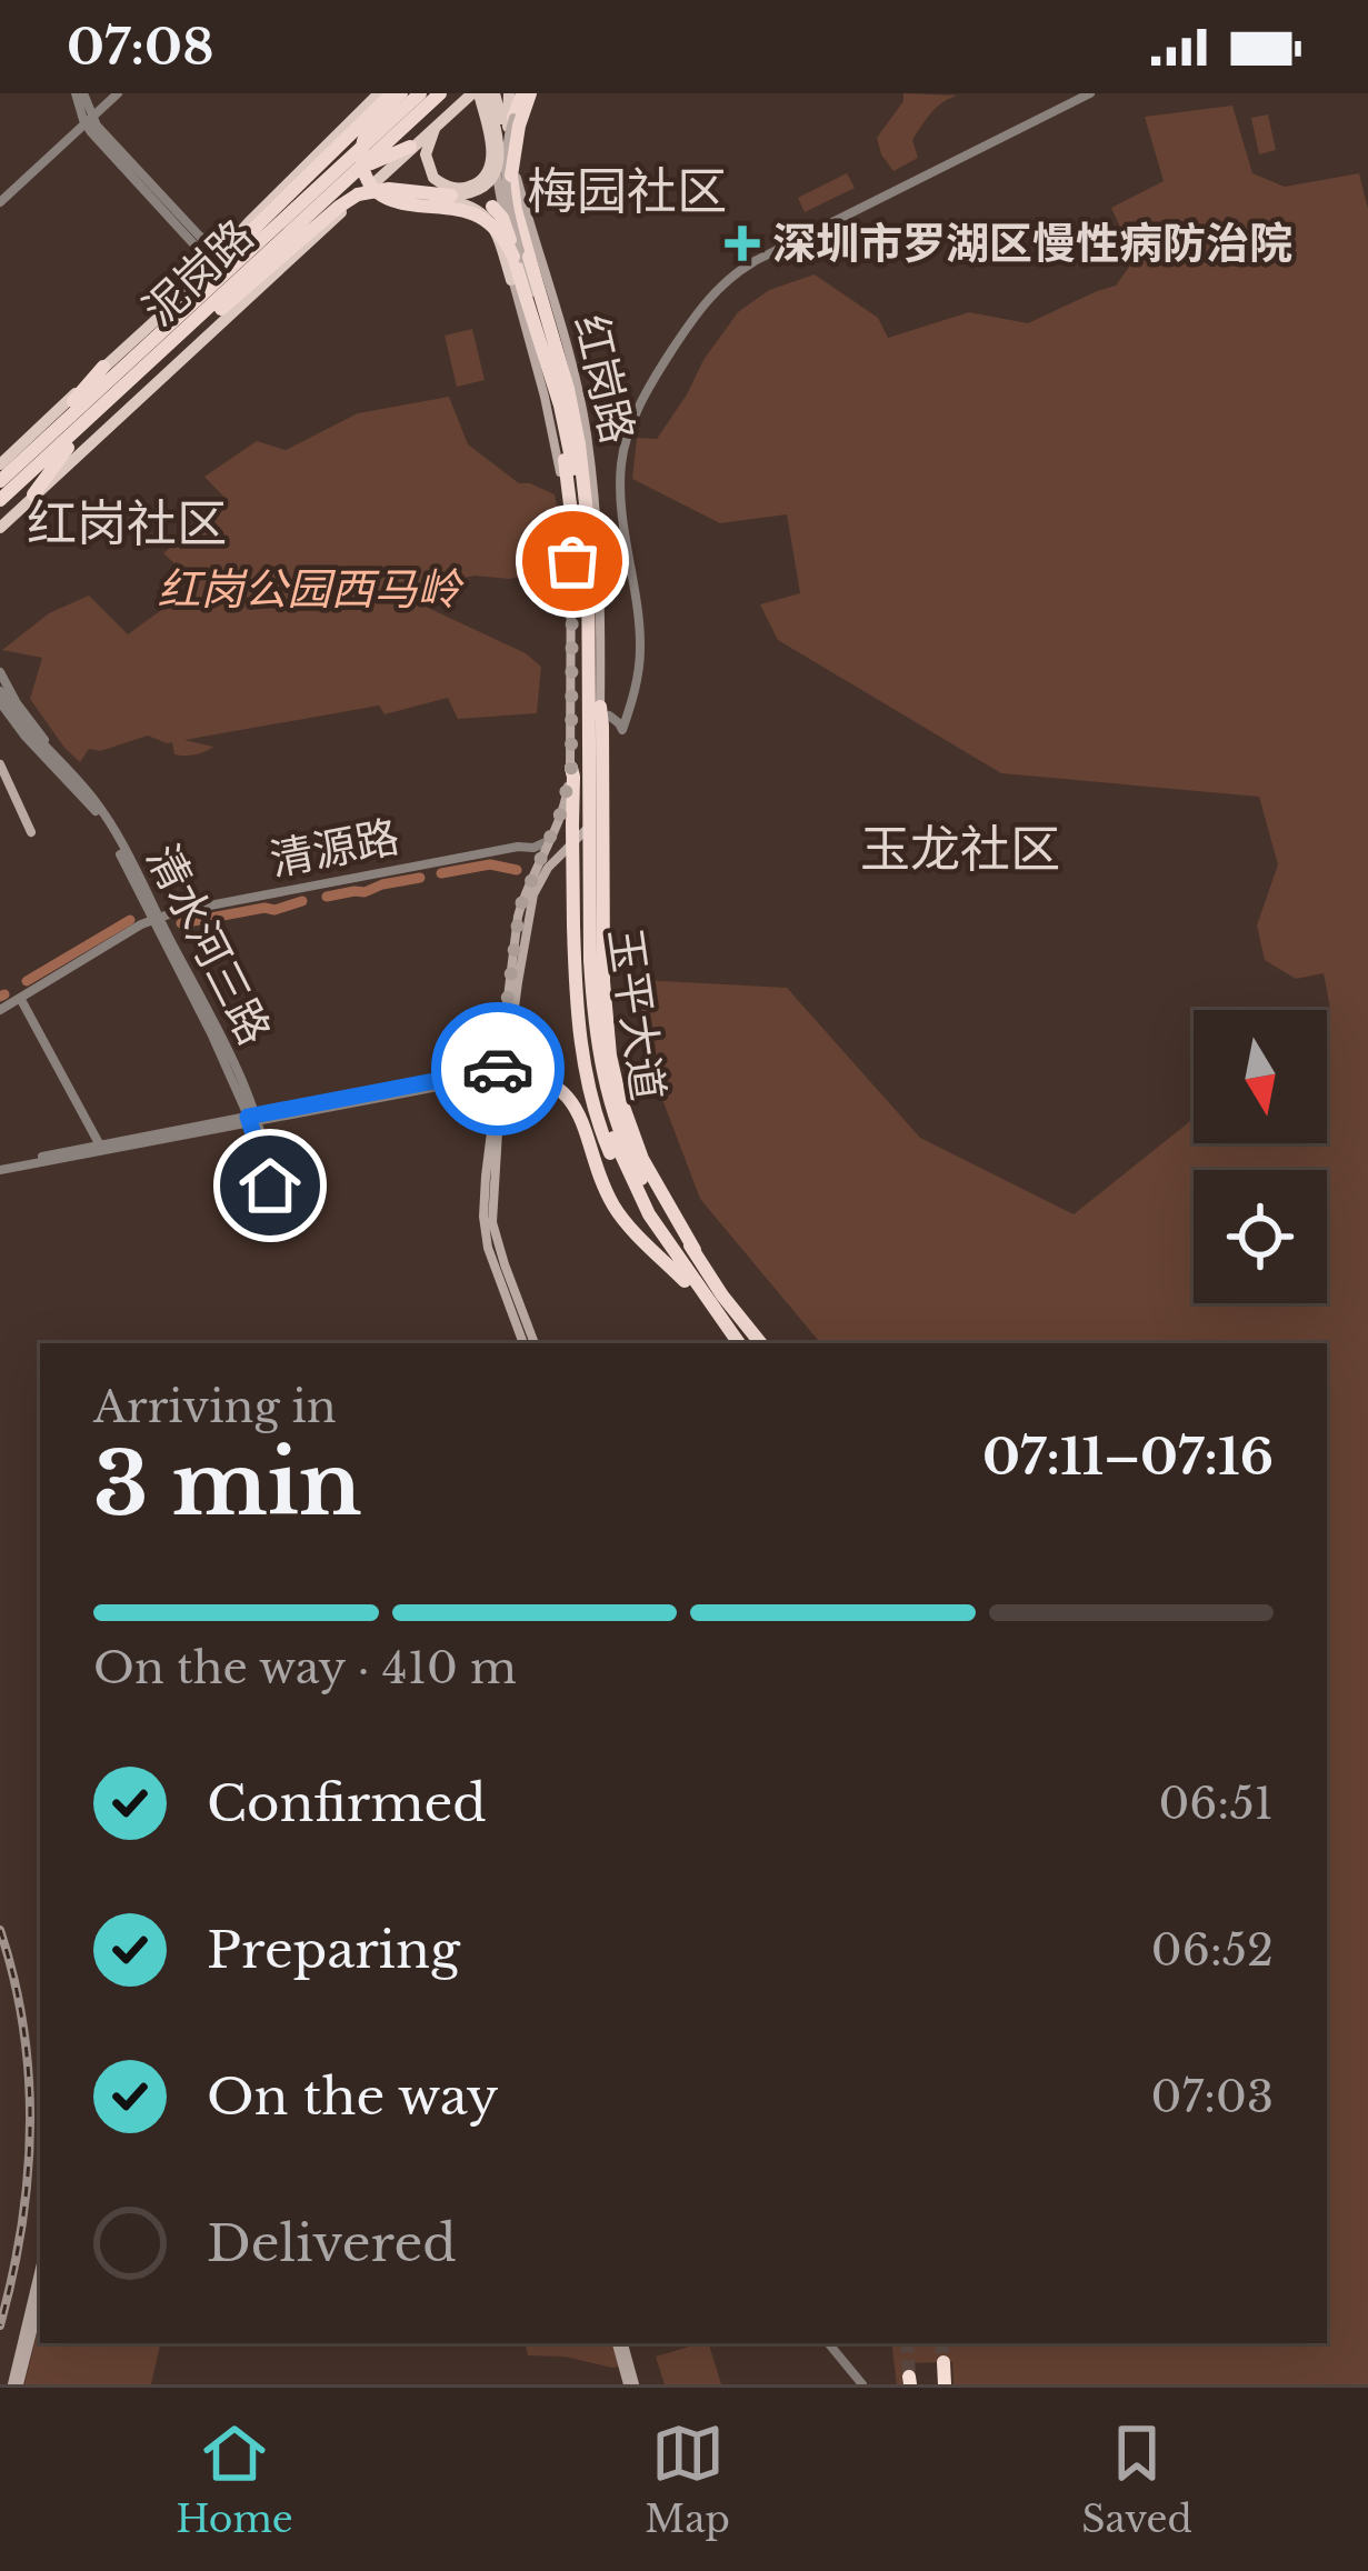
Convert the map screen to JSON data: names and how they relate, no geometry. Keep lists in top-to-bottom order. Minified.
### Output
{"streets":{"highway":["泥岗路","玉平大道"],"main road":["红岗路"],"street":["清源路","清水河三路"]},"crossings":[["红岗路","清源路"],["清源路","清水河三路"]],"districts":["梅园社区","红岗社区","玉龙社区"],"parks":["红岗公园西马岭"],"places":{"health":["深圳市罗湖区慢性病防治院"]},"north":"bottom","page":{"status":"07:08","heading":["3 min","Arriving in","07:11–07:16"],"bar":"On the way · 410 m","list":[["Confirmed","06:51"],["Preparing","06:52"],["On the way","07:03"],"Delivered"],"tabs":["Home","Map","Saved"]}}
